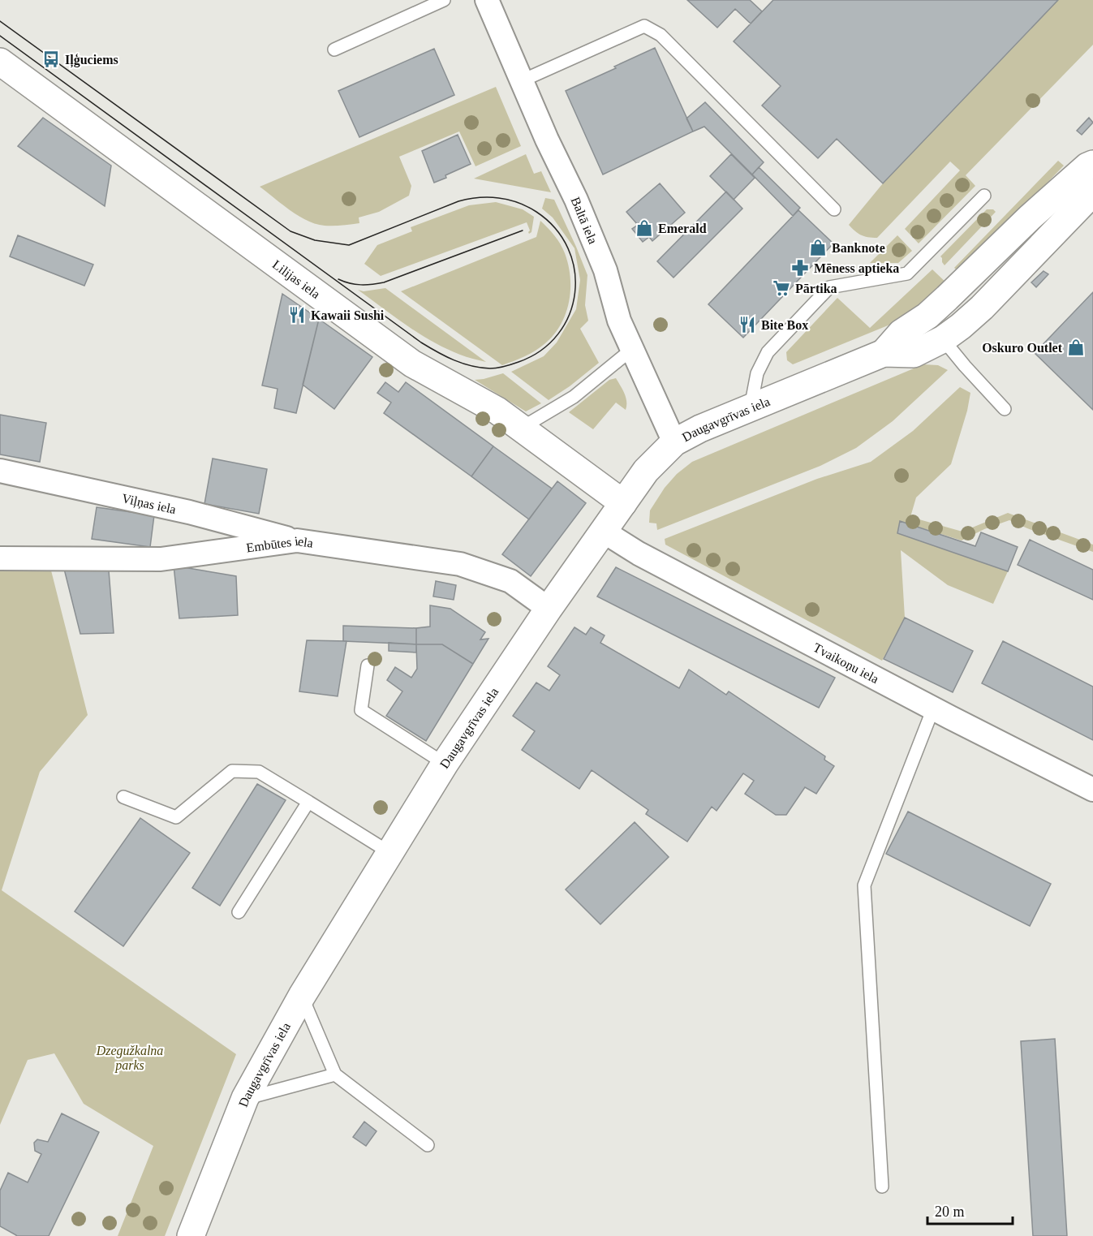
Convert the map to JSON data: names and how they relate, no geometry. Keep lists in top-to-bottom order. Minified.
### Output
{"streets":{"main road":["Lilijas iela","Daugavgrīvas iela"],"street":["Baltā iela","Viļņas iela","Embūtes iela","Tvaikoņu iela"]},"crossings":[["Baltā iela","Daugavgrīvas iela"],["Lilijas iela","Daugavgrīvas iela"],["Daugavgrīvas iela","Embūtes iela"],["Daugavgrīvas iela","Tvaikoņu iela"],["Viļņas iela","Embūtes iela"]],"parks":["Dzegužkalna parks"],"places":{"bus stop":["Iļģuciems"],"shop":["Emerald","Banknote","Oskuro Outlet"],"pharmacy":["Mēness aptieka"],"supermarket":["Pārtika"],"restaurant":["Kawaii Sushi","Bite Box"]},"scale_bar":"20 m"}
